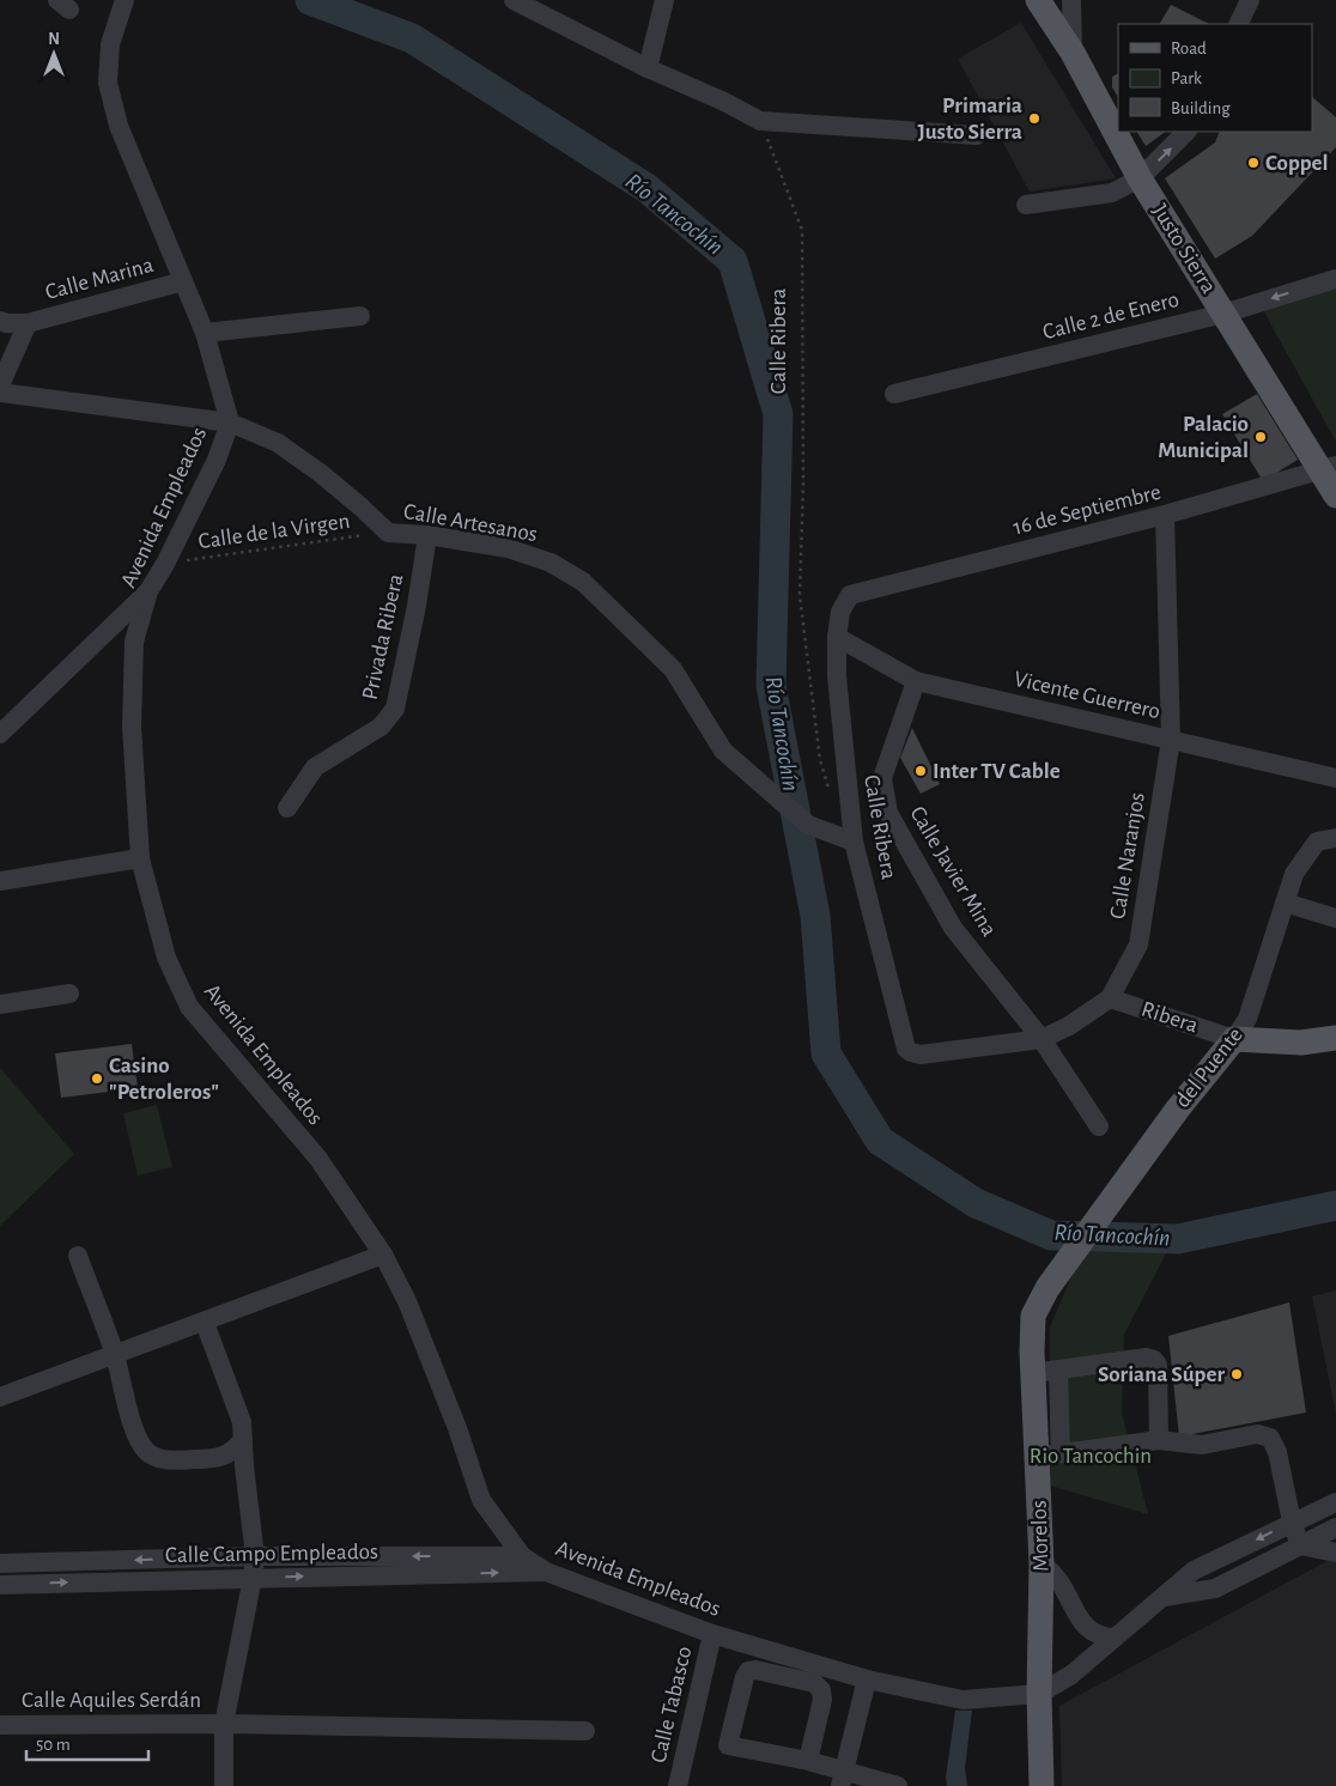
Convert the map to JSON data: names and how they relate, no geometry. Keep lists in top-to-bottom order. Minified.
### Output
{"streets":{"main road":["Justo Sierra","Ribera","del Puente","Morelos"],"street":["Calle Marina","Calle 2 de Enero","Calle Ribera","Avenida Empleados","16 de Septiembre","Calle Artesanos","Privada Ribera","Vicente Guerrero","Calle Naranjos","Calle Javier Mina","Calle Campo Empleados","Calle Aquiles Serdán","Calle Tabasco"],"path":["Calle de la Virgen"]},"crossings":[["Justo Sierra","Calle 2 de Enero"],["Justo Sierra","16 de Septiembre"],["Calle Marina","Avenida Empleados"],["Calle Ribera","16 de Septiembre"],["Calle Ribera","Calle Artesanos"],["Calle Ribera","Vicente Guerrero"],["Calle Ribera","Calle Naranjos"],["Avenida Empleados","Calle Artesanos"],["Avenida Empleados","Calle de la Virgen"],["Avenida Empleados","Morelos"],["Avenida Empleados","Calle Campo Empleados"],["Avenida Empleados","Calle Tabasco"],["16 de Septiembre","Calle Naranjos"],["Calle Artesanos","Calle de la Virgen"],["Calle Artesanos","Privada Ribera"],["Vicente Guerrero","Calle Naranjos"],["Vicente Guerrero","Calle Javier Mina"],["Calle Naranjos","Calle Javier Mina"],["Calle Naranjos","Ribera"],["Ribera","del Puente"],["del Puente","Morelos"]],"water":["Río Tancochín"],"parks":["Rio Tancochin"],"places":["Primaria Justo Sierra","Coppel","Palacio Municipal","Inter TV Cable","Casino \"Petroleros\"","Soriana Súper"],"legend":["Road","Park","Building"],"scale_bar":"50 m","north":"top"}
